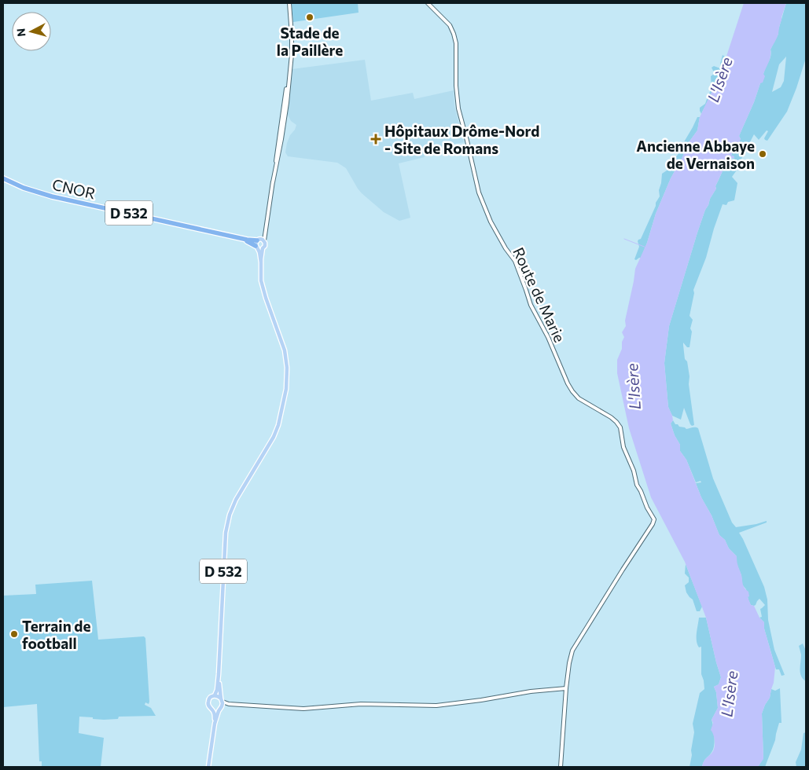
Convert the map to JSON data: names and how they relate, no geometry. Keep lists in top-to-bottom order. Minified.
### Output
{"streets":{"highway":["CNOR","D 532"],"street":["Route de Marie"]},"crossings":[["CNOR","D 532"]],"water":["L'Isère"],"places":{"other":["Stade de la Paillère","Ancienne Abbaye de Vernaison","Terrain de football"],"health":["Hôpitaux Drôme-Nord - Site de Romans"]},"north":"left"}
